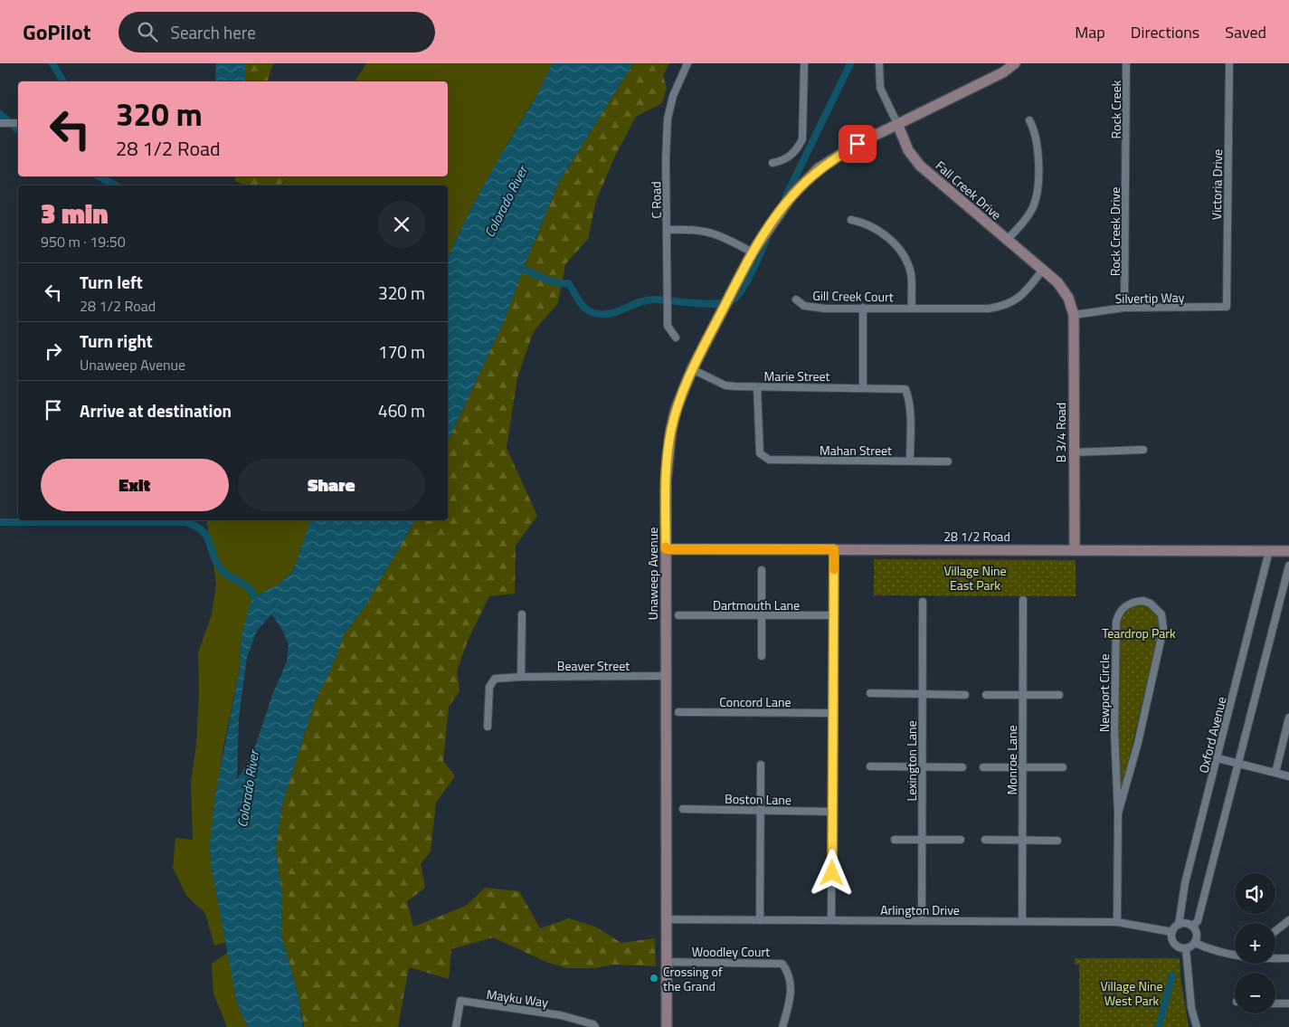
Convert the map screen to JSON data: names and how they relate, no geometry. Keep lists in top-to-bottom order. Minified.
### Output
{"streets":{"main road":["Fall Creek Drive","B 3/4 Road","28 1/2 Road","Unaweep Avenue"],"street":["Rock Creek","Victoria Drive","C Road","Rock Creek Drive","Gill Creek Court","Silvertip Way","Marie Street","Mahan Street","Dartmouth Lane","Beaver Street","Newport Circle","Concord Lane","Oxford Avenue","Monroe Lane","Lexington Lane","Boston Lane","Arlington Drive","Woodley Court","Mayku Way"]},"crossings":[["Rock Creek","Rock Creek Drive"],["Victoria Drive","Silvertip Way"],["Fall Creek Drive","Gill Creek Court"],["Fall Creek Drive","Silvertip Way"],["Fall Creek Drive","B 3/4 Road"],["Fall Creek Drive","Unaweep Avenue"],["Rock Creek Drive","Silvertip Way"],["Silvertip Way","B 3/4 Road"],["Marie Street","Mahan Street"],["Marie Street","Unaweep Avenue"],["B 3/4 Road","28 1/2 Road"],["28 1/2 Road","Unaweep Avenue"],["28 1/2 Road","Oxford Avenue"],["Unaweep Avenue","Beaver Street"],["Unaweep Avenue","Arlington Drive"],["Unaweep Avenue","Woodley Court"],["Newport Circle","Arlington Drive"],["Oxford Avenue","Arlington Drive"],["Monroe Lane","Arlington Drive"],["Lexington Lane","Arlington Drive"]],"water":["Colorado River"],"parks":["Village Nine East Park","Teardrop Park","Village Nine West Park"],"places":["Crossing of the Grand"],"page":{"header":"GoPilot","search":"Search here","nav":["Map","Directions","Saved"],"turn":["320 m","28 1/2 Road"],"heading":["3 min","950 m · 19:50"],"list":[{"name":"Turn left","note":"28 1/2 Road","value":"320 m"},{"name":"Turn right","note":"Unaweep Avenue","value":"170 m"},{"name":"Arrive at destination","value":"460 m"}],"buttons":["Exit","Share"],"map_buttons":["+","−"]}}
